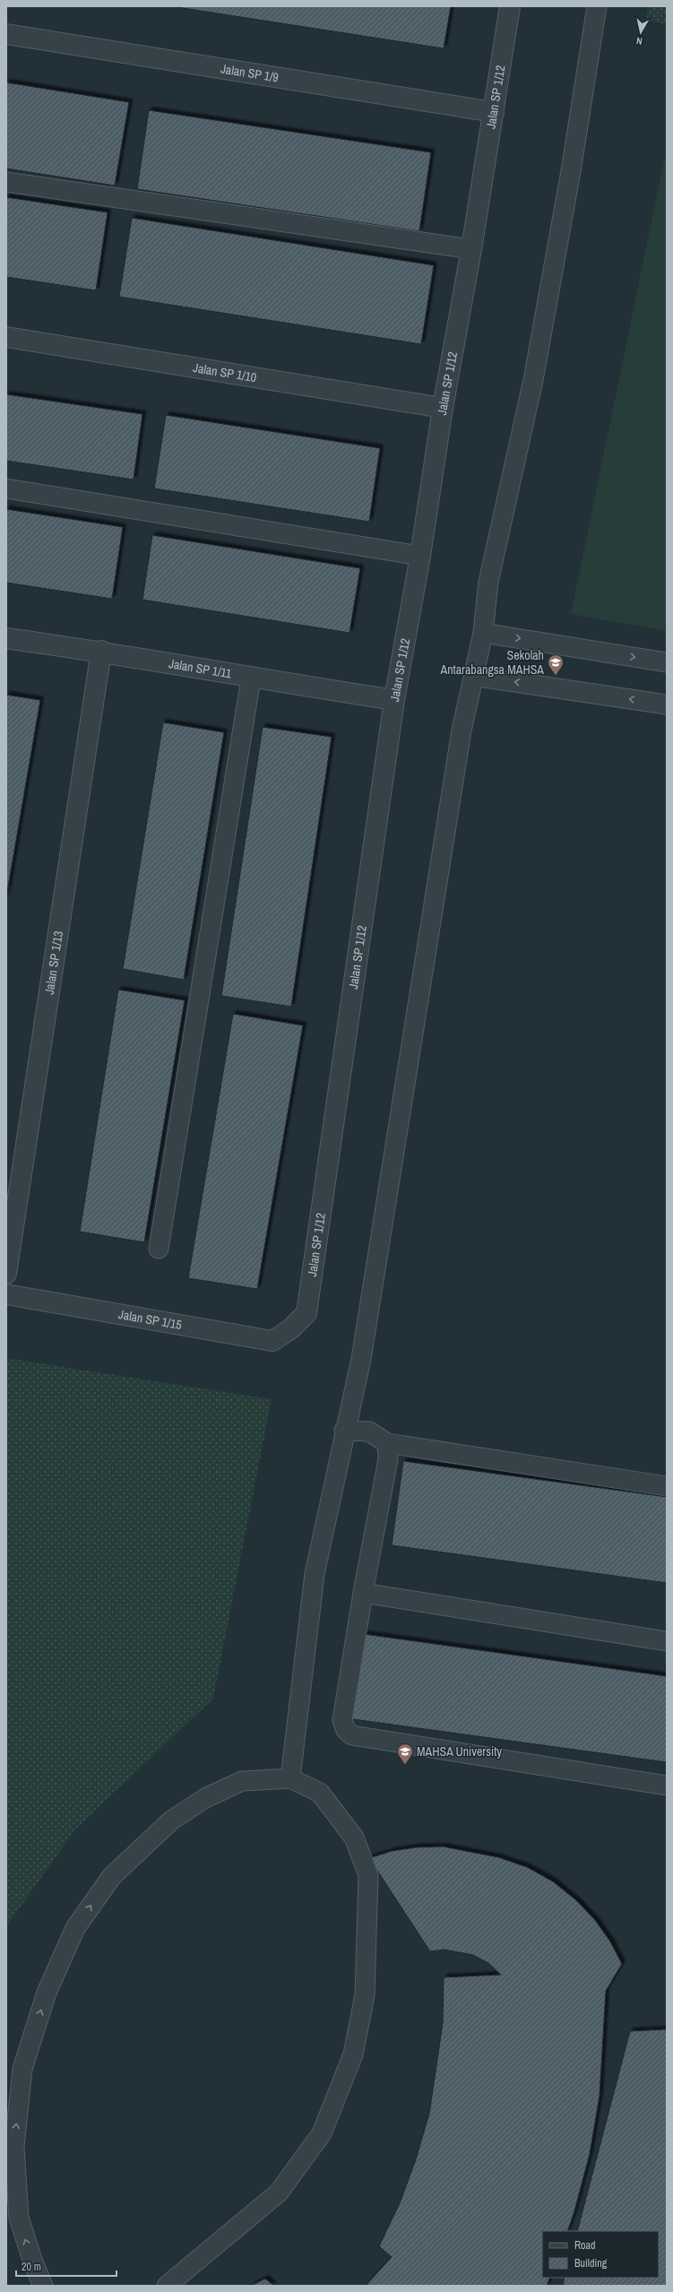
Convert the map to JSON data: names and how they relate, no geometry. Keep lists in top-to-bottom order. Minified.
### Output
{"streets":{"street":["Jalan SP 1/9","Jalan SP 1/12","Jalan SP 1/10","Jalan SP 1/11","Jalan SP 1/13","Jalan SP 1/15"]},"crossings":[["Jalan SP 1/9","Jalan SP 1/12"],["Jalan SP 1/12","Jalan SP 1/10"],["Jalan SP 1/12","Jalan SP 1/11"],["Jalan SP 1/12","Jalan SP 1/15"],["Jalan SP 1/11","Jalan SP 1/13"]],"places":{"school or university":["Sekolah Antarabangsa MAHSA","MAHSA University"]},"legend":["Road","Building"],"scale_bar":"20 m","north":"bottom"}
